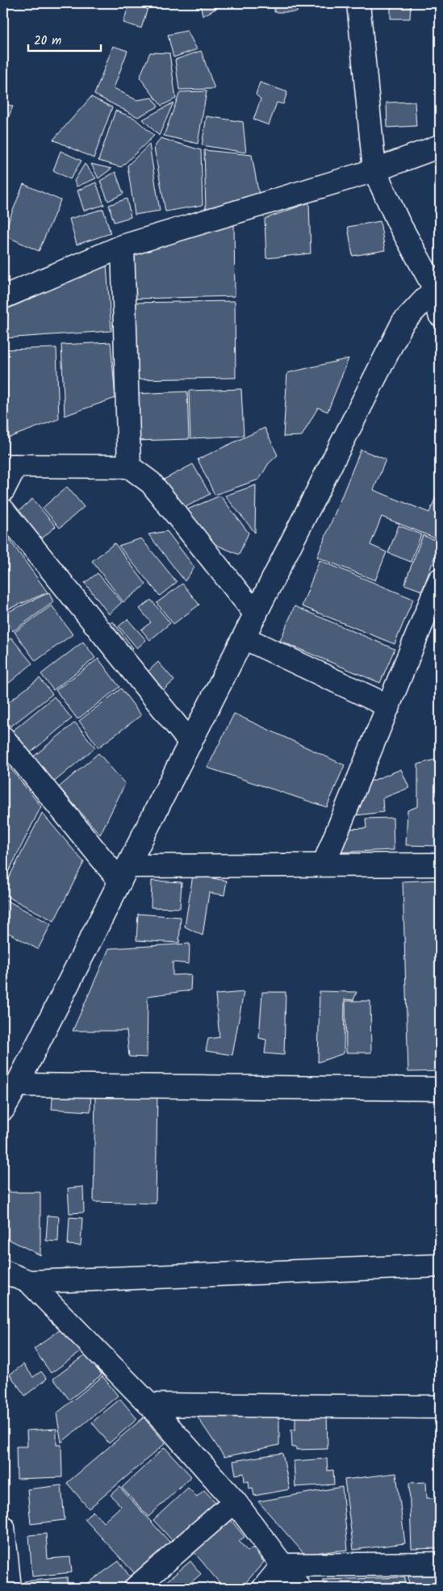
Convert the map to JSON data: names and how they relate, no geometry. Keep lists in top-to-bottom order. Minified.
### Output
{"scale_bar":"20 m"}
